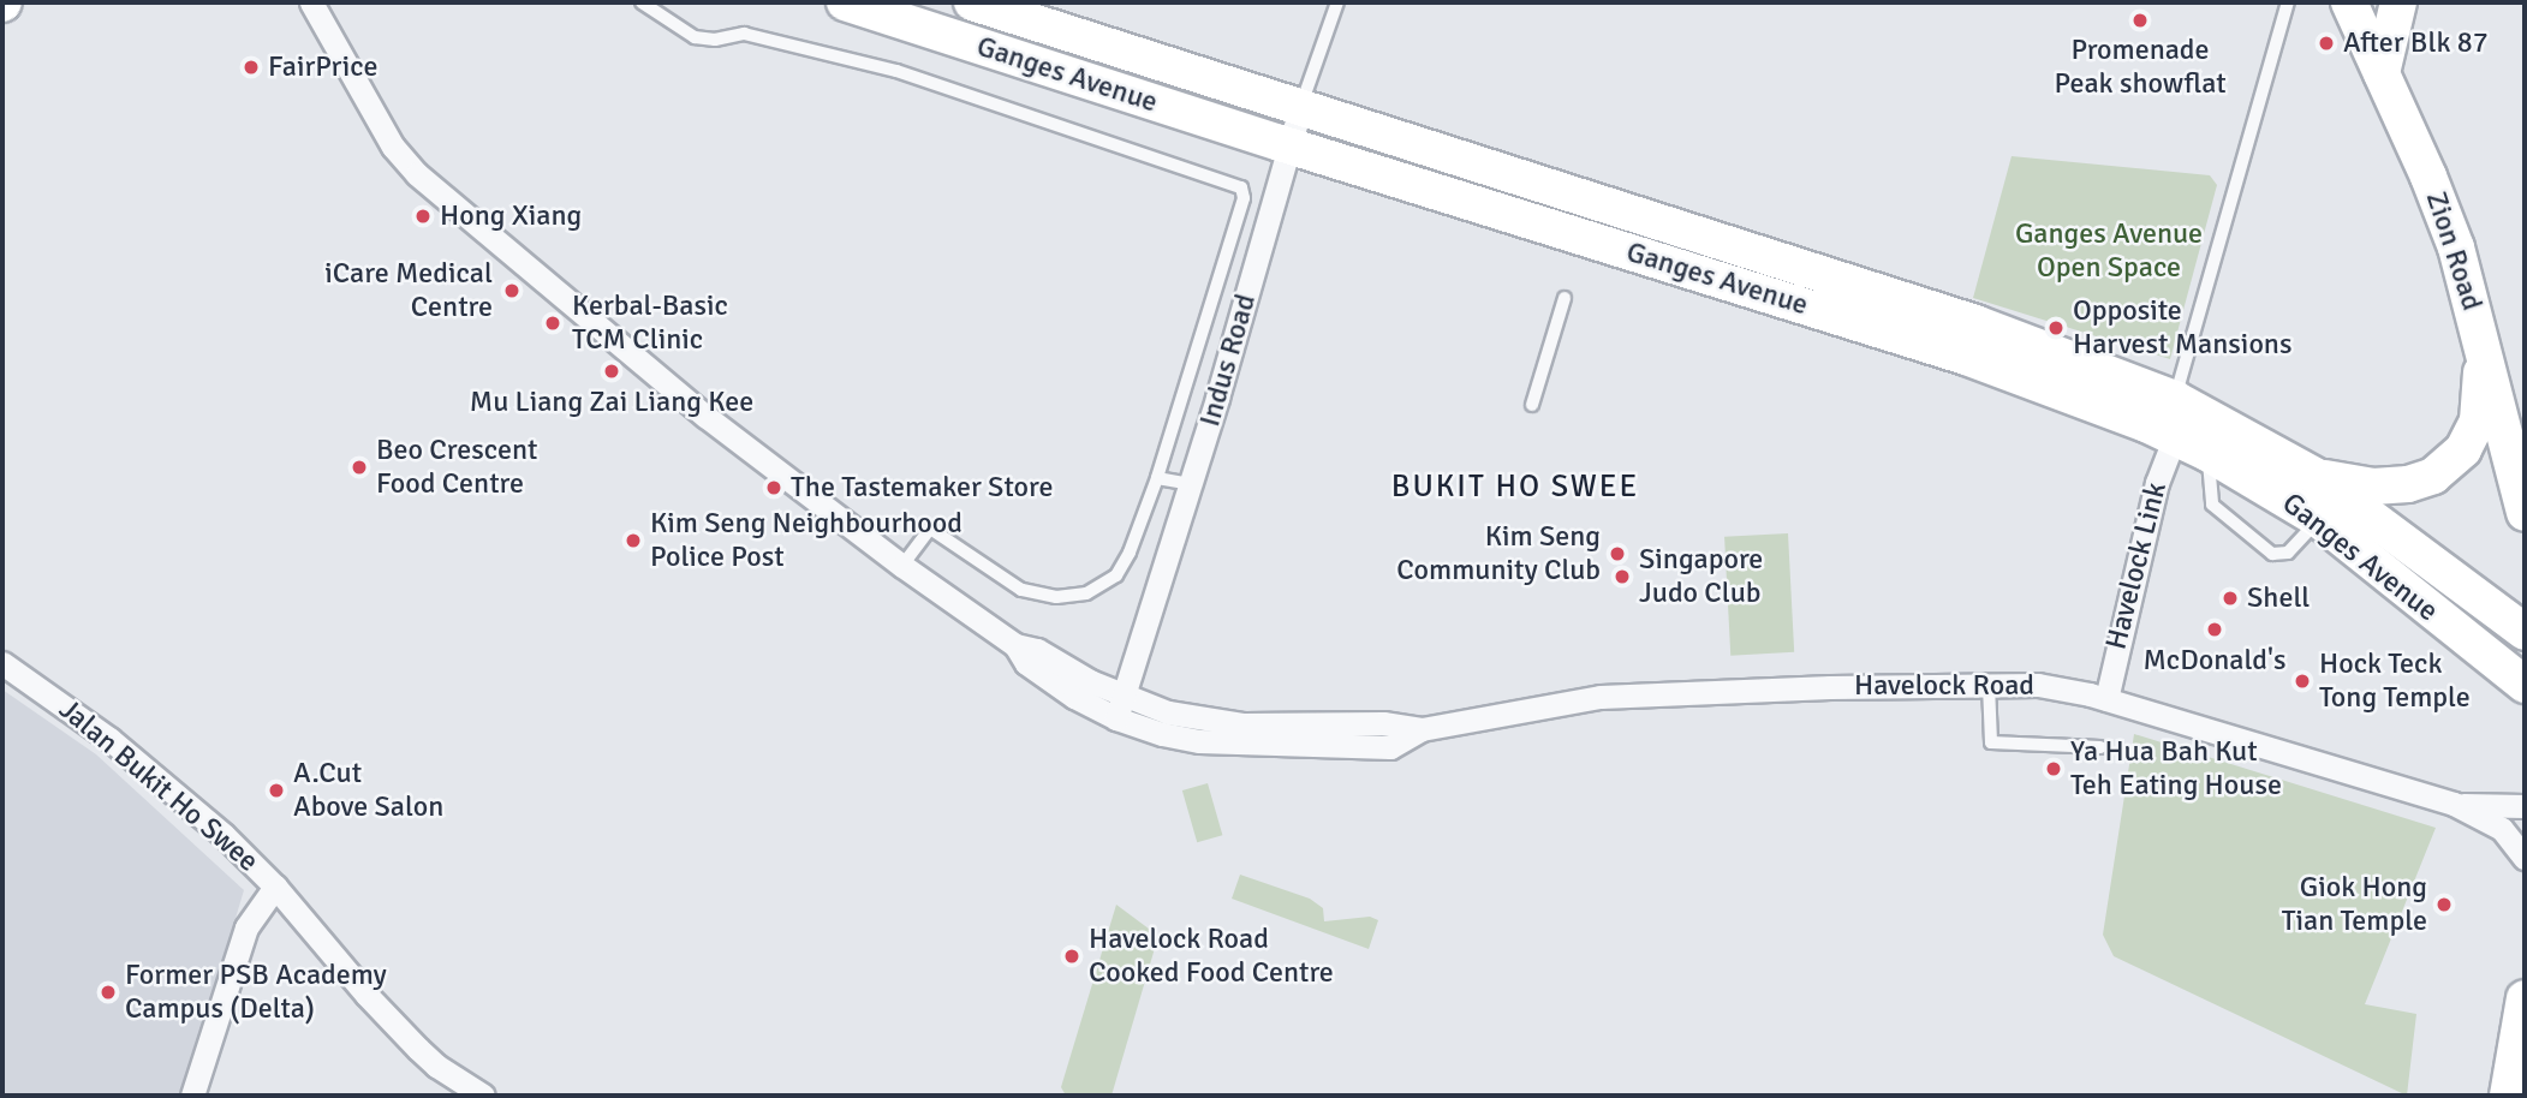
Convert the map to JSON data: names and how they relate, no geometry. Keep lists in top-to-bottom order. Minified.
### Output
{"streets":{"main road":["Ganges Avenue","Zion Road"],"street":["Indus Road","Havelock Link","Havelock Road","Jalan Bukit Ho Swee"]},"crossings":[["Ganges Avenue","Indus Road"],["Ganges Avenue","Havelock Link"],["Indus Road","Havelock Road"],["Havelock Link","Havelock Road"]],"districts":["BUKIT HO SWEE"],"parks":["Ganges Avenue Open Space"],"places":["Promenade Peak showflat","After Blk 87","FairPrice","Hong Xiang","iCare Medical Centre","Kerbal-Basic TCM Clinic","Opposite Harvest Mansions","Mu Liang Zai Liang Kee","Beo Crescent Food Centre","The Tastemaker Store","Kim Seng Neighbourhood Police Post","Kim Seng Community Club","Singapore Judo Club","Shell","McDonald's","Hock Teck Tong Temple","Ya Hua Bah Kut Teh Eating House","A.Cut Above Salon","Giok Hong Tian Temple","Havelock Road Cooked Food Centre","Former PSB Academy Campus (Delta)"]}
